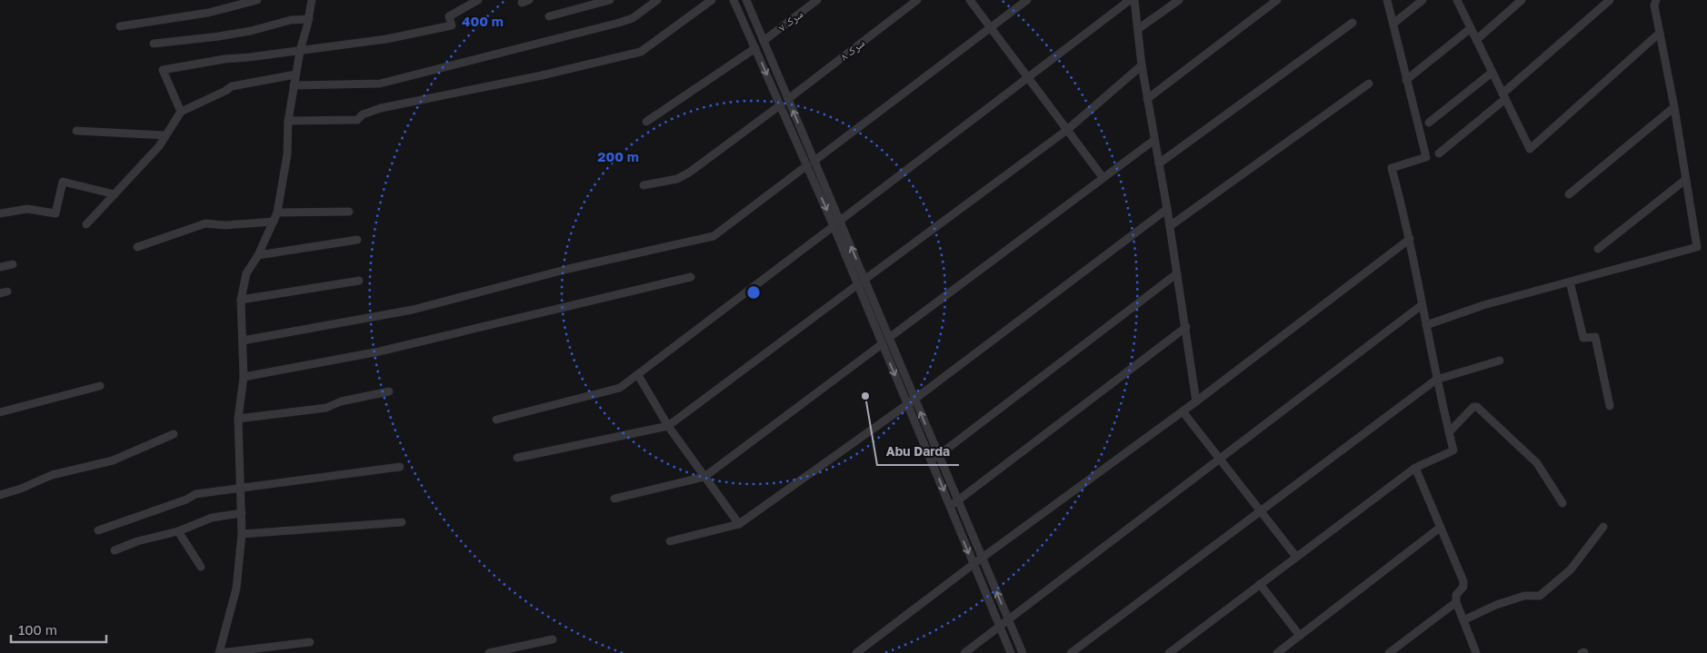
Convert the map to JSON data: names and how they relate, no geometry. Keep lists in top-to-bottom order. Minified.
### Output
{"streets":{"street":["سرک ۷","سرک ۸"]},"places":["Abu Darda"],"scale_bar":"100 m","rings":["400 m","200 m"]}
